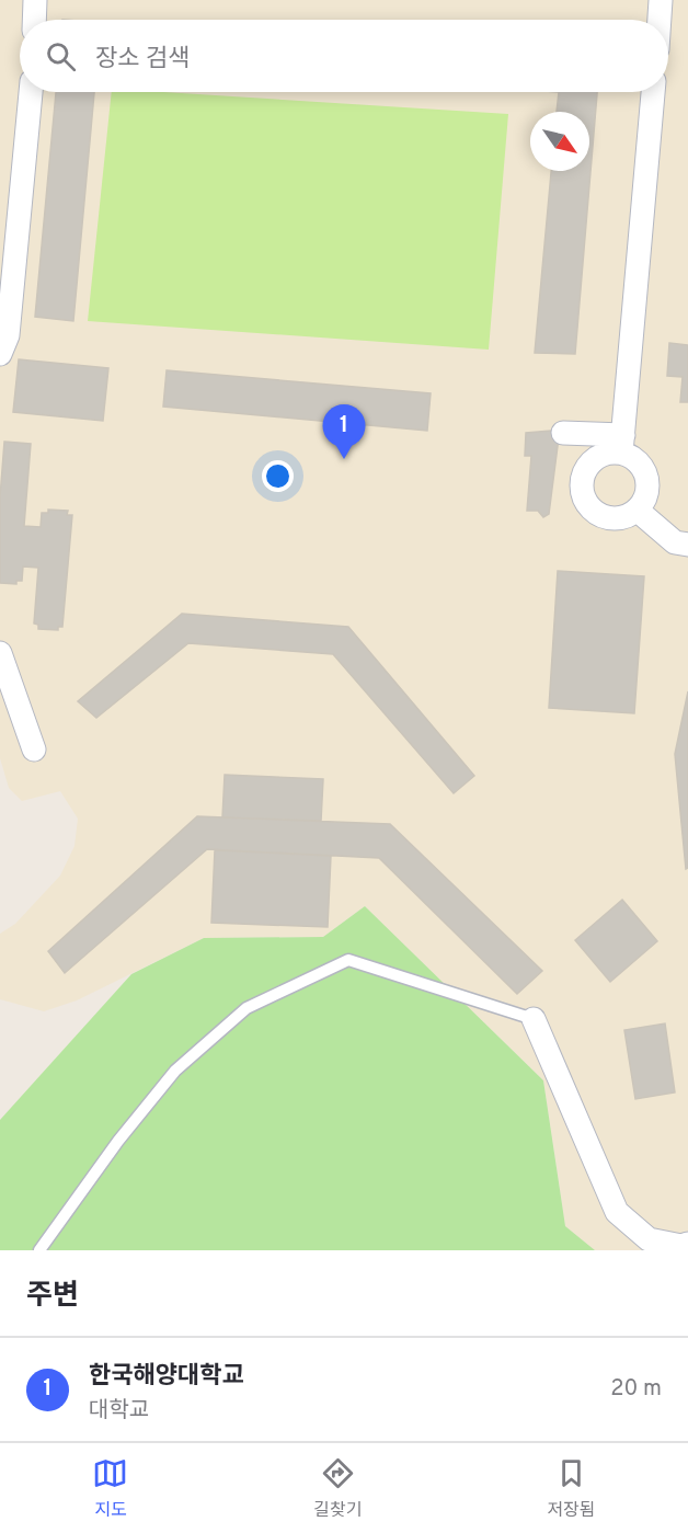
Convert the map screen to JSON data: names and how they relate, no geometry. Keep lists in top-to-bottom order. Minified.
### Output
{"north":"bottom right","page":{"search":"장소 검색","pins":"1","heading":"주변","list":[{"mark":"1","name":"한국해양대학교","note":"대학교","value":"20 m"}],"nav":["지도","길찾기","저장됨"]}}
